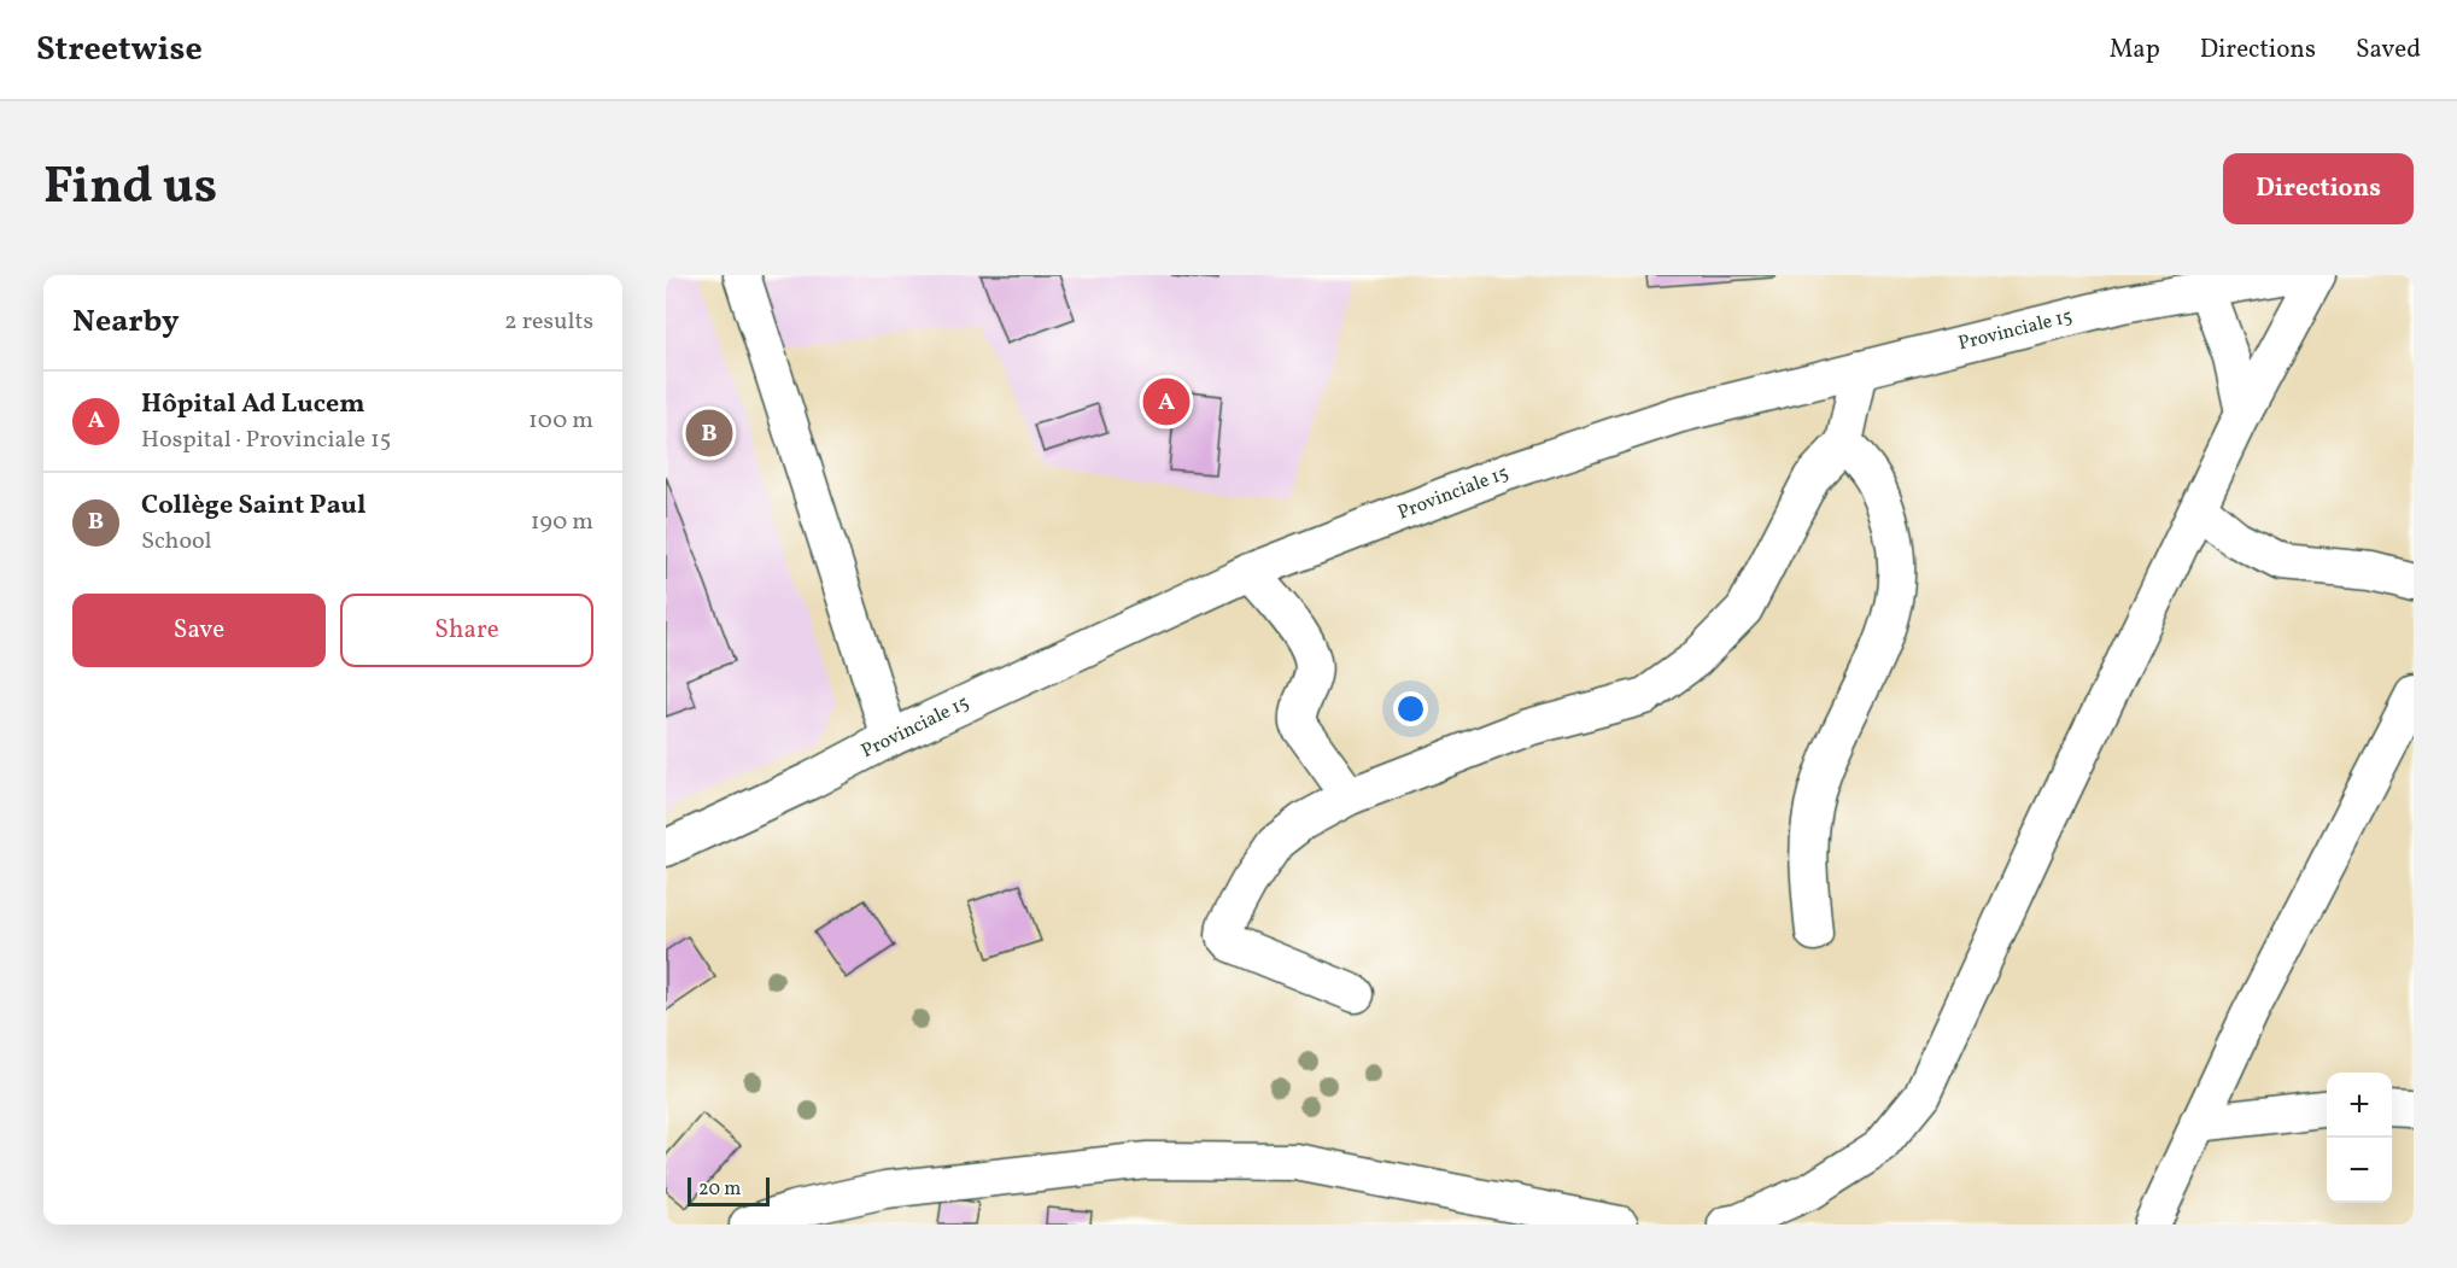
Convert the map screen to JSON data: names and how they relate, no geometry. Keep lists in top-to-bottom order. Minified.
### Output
{"streets":{"street":["Provinciale 15"]},"scale_bar":"20 m","page":{"header":"Streetwise","nav":["Map","Directions","Saved"],"title":"Find us","buttons":["Directions",["Save","Share"]],"heading":["Nearby","2 results"],"list":[{"mark":"A","name":"Hôpital Ad Lucem","note":"Hospital · Provinciale 15","value":"100 m"},{"mark":"B","name":"Collège Saint Paul","note":"School","value":"190 m"}],"pins":["A","B"],"map_buttons":["+","−"],"scale":"20 m"}}
